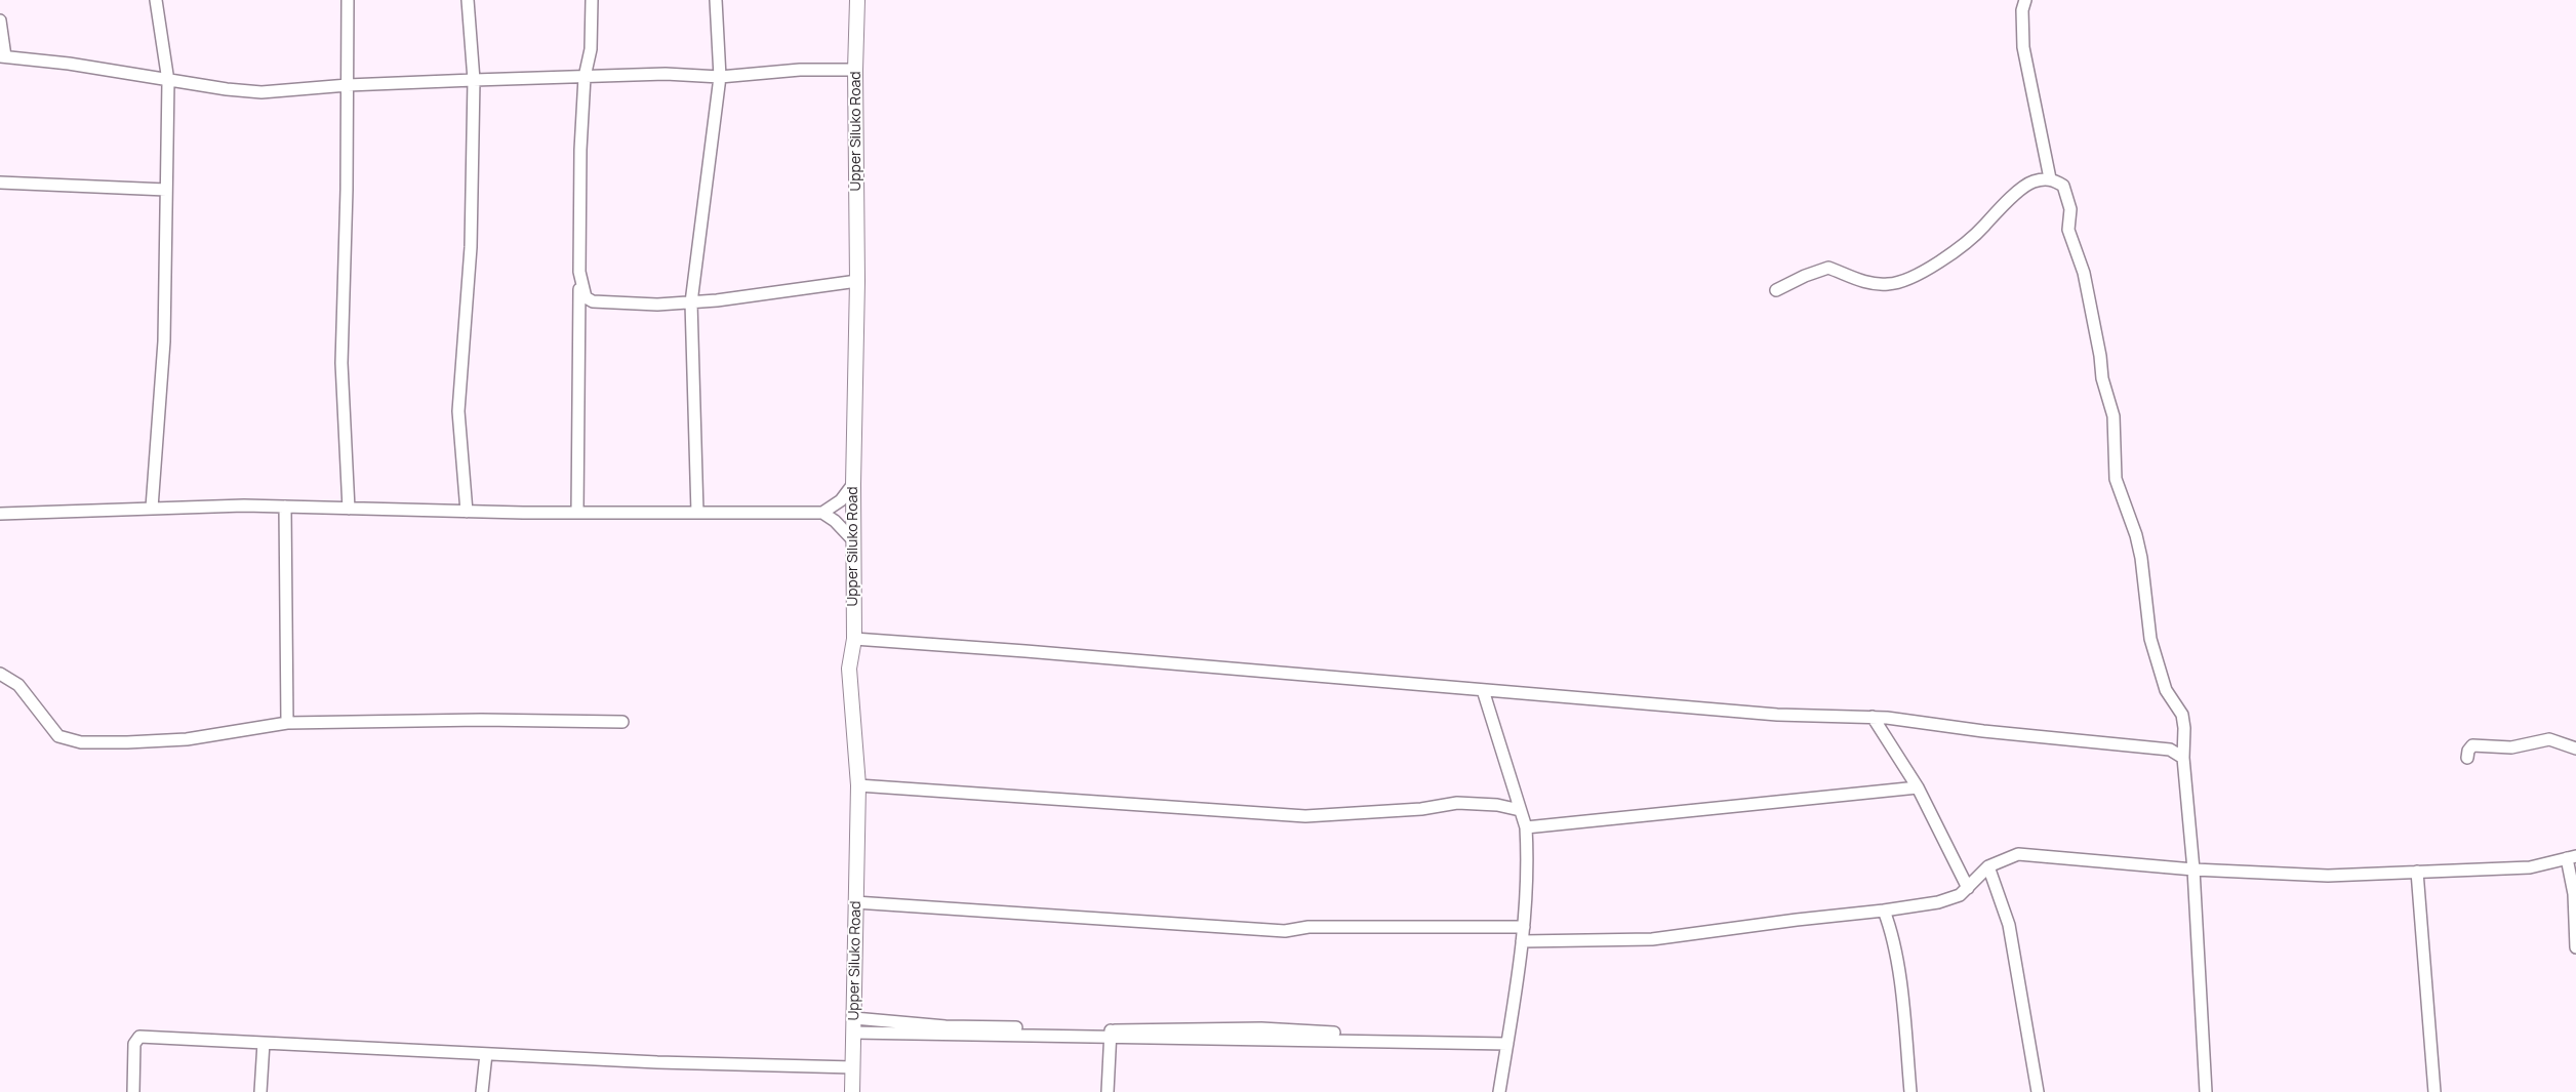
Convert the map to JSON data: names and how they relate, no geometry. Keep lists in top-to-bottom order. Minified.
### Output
{"streets":{"main road":["Upper Siluko Road"]}}
